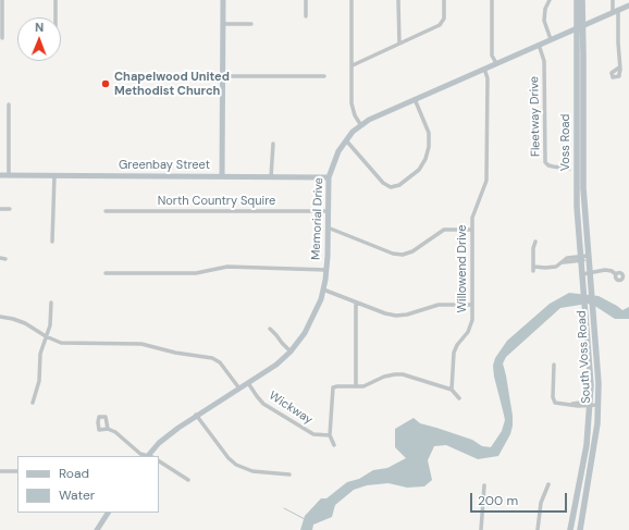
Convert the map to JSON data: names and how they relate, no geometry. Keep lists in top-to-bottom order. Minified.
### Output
{"streets":{"main road":["Voss Road","South Voss Road"],"street":["Fleetway Drive","Greenbay Street","North Country Squire","Memorial Drive","Willowend Drive","Wickway"]},"crossings":[["Fleetway Drive","Memorial Drive"],["Voss Road","Memorial Drive"],["Voss Road","South Voss Road"],["Greenbay Street","Memorial Drive"],["North Country Squire","Memorial Drive"],["Memorial Drive","Willowend Drive"],["Memorial Drive","Wickway"]],"places":["Chapelwood United Methodist Church"],"legend":["Road","Water"],"scale_bar":"200 m","north":"top"}
